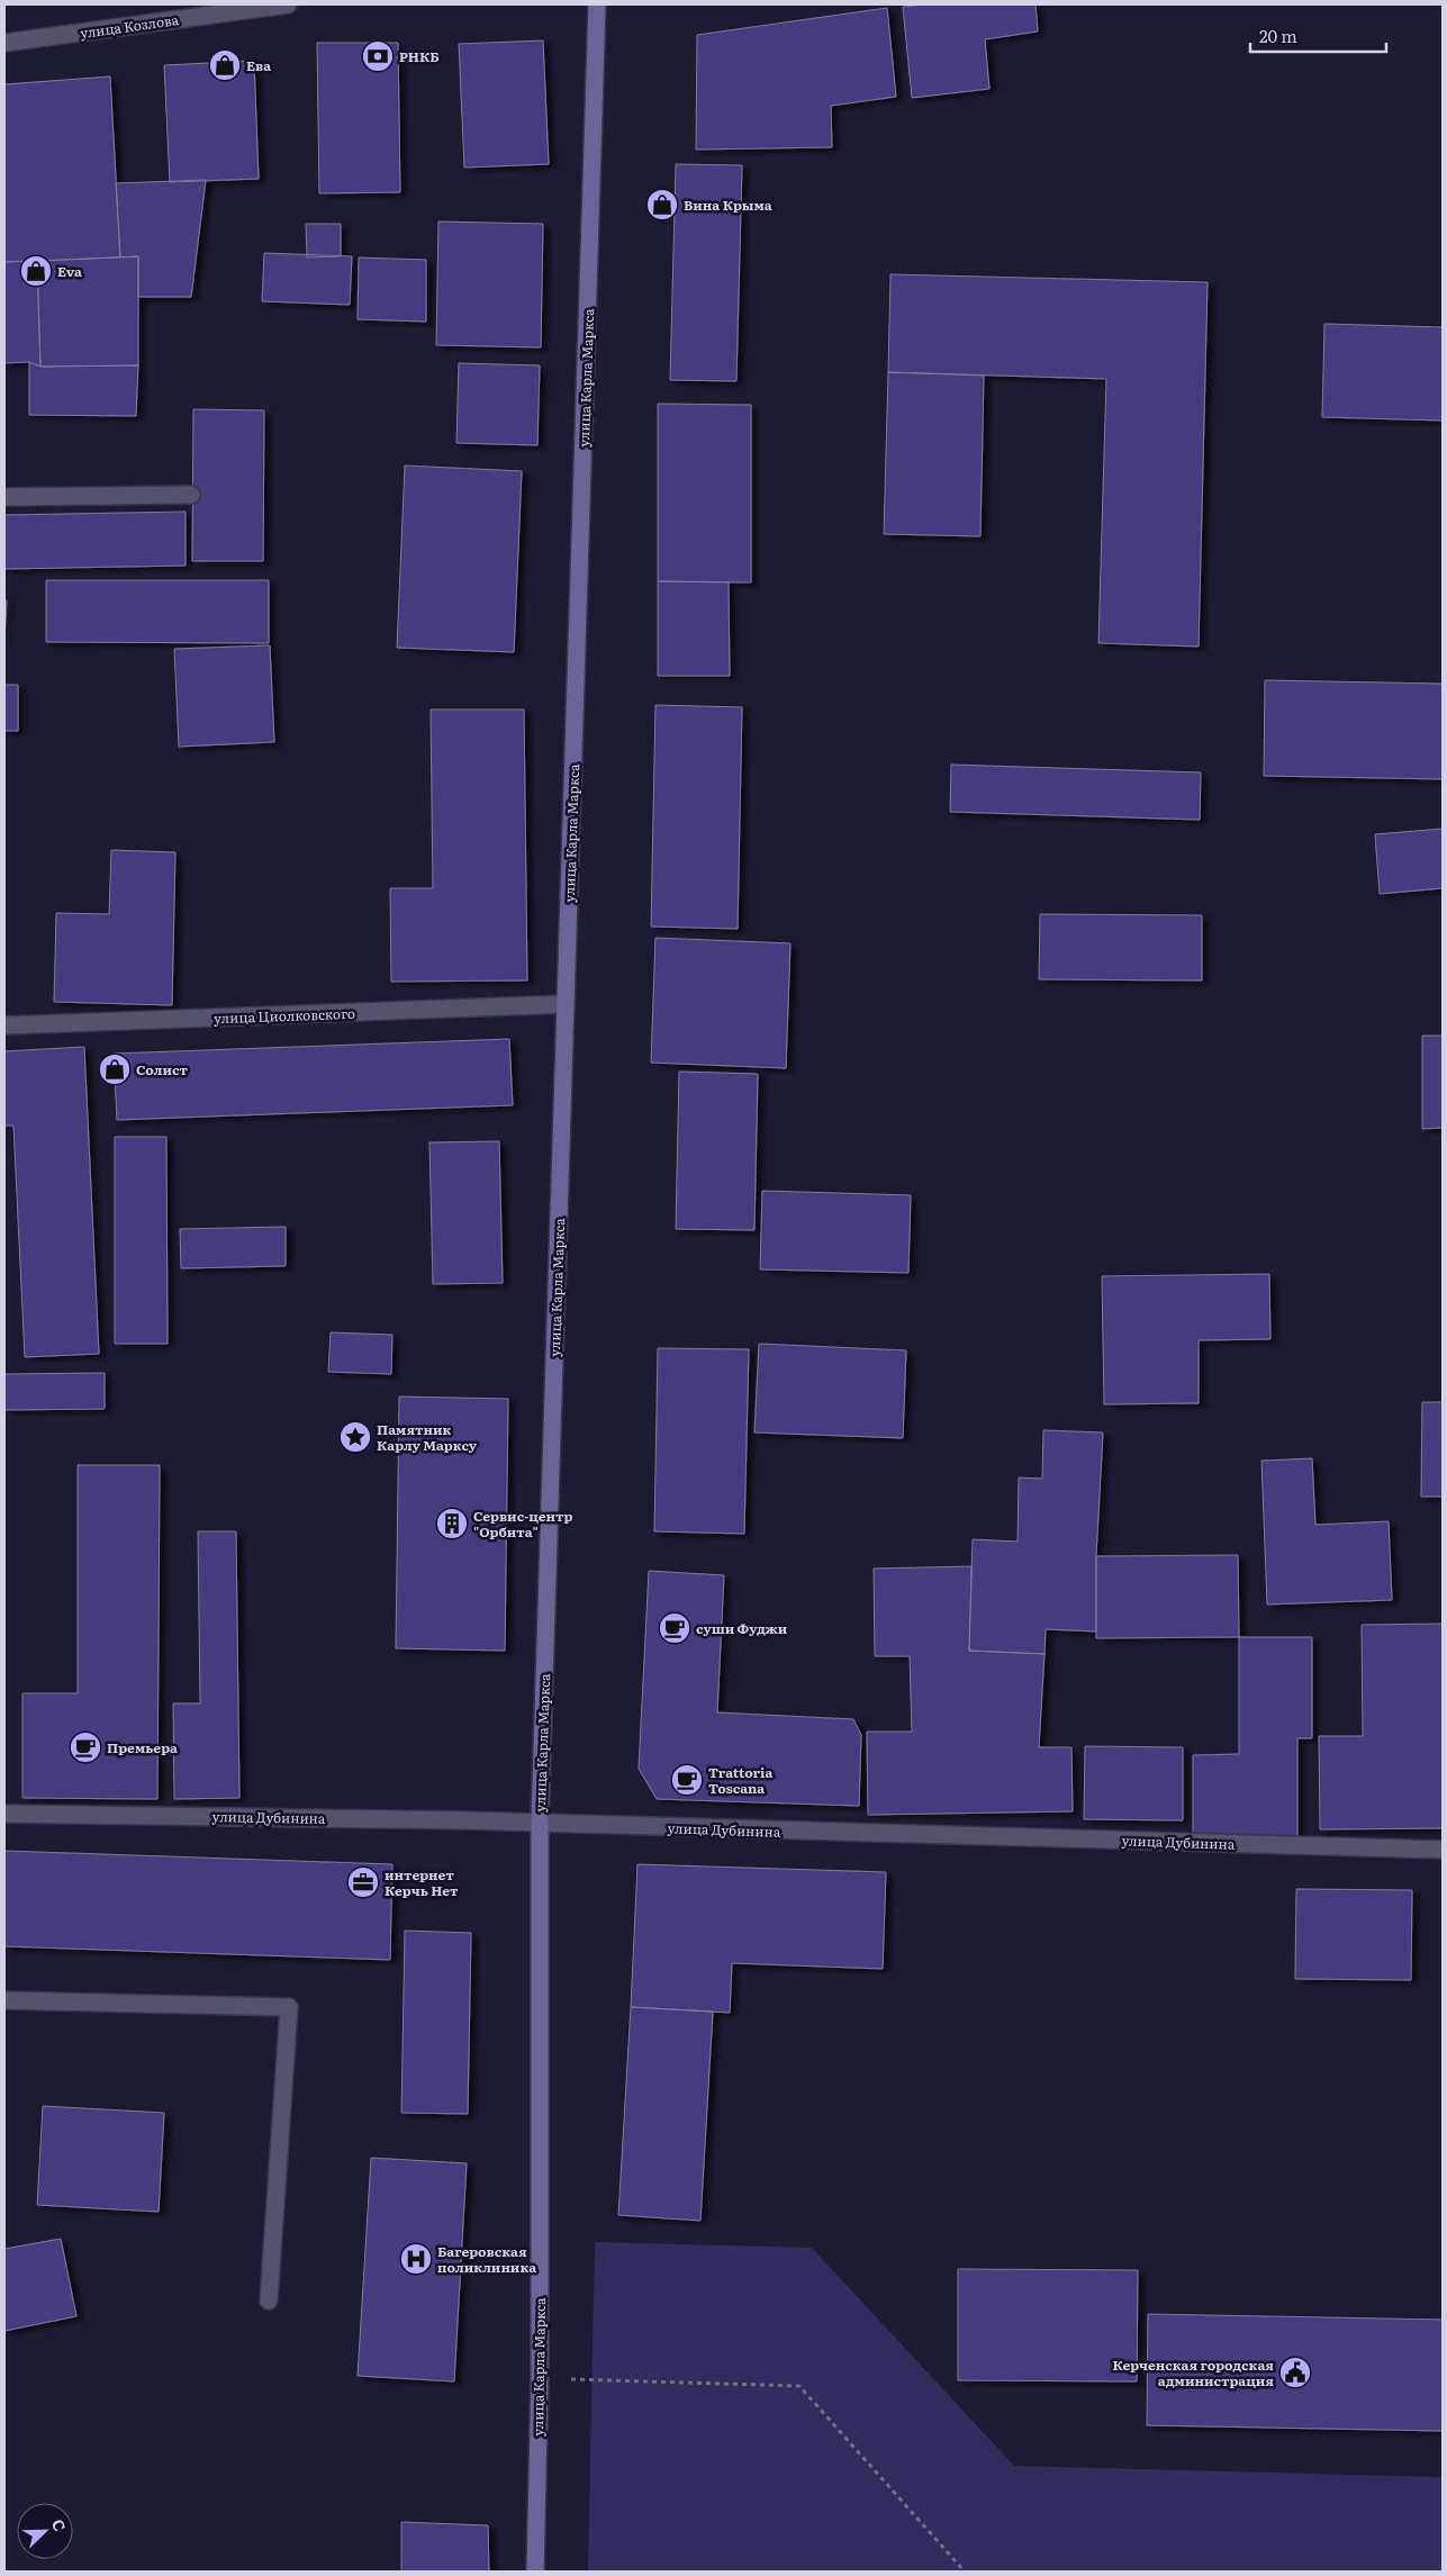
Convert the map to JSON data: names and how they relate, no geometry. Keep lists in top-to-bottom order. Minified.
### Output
{"streets":{"main road":["улица Карла Маркса"],"street":["улица Козлова","улица Циолковского","улица Дубинина"]},"crossings":[["улица Карла Маркса","улица Циолковского"],["улица Карла Маркса","улица Дубинина"]],"places":{"bank":["РНКБ"],"shop":["Ева","Вина Крыма","Eva","Солист"],"place":["Памятник Карлу Марксу"],"building":["Сервис-центр \"Орбита\""],"cafe":["суши Фуджи","Премьера","Trattoria Toscana"],"office":["интернет Керчь Нет"],"hospital":["Багеровская поликлиника"],"public building":["Керченская городская администрация"]},"scale_bar":"20 m","north":"top right"}
